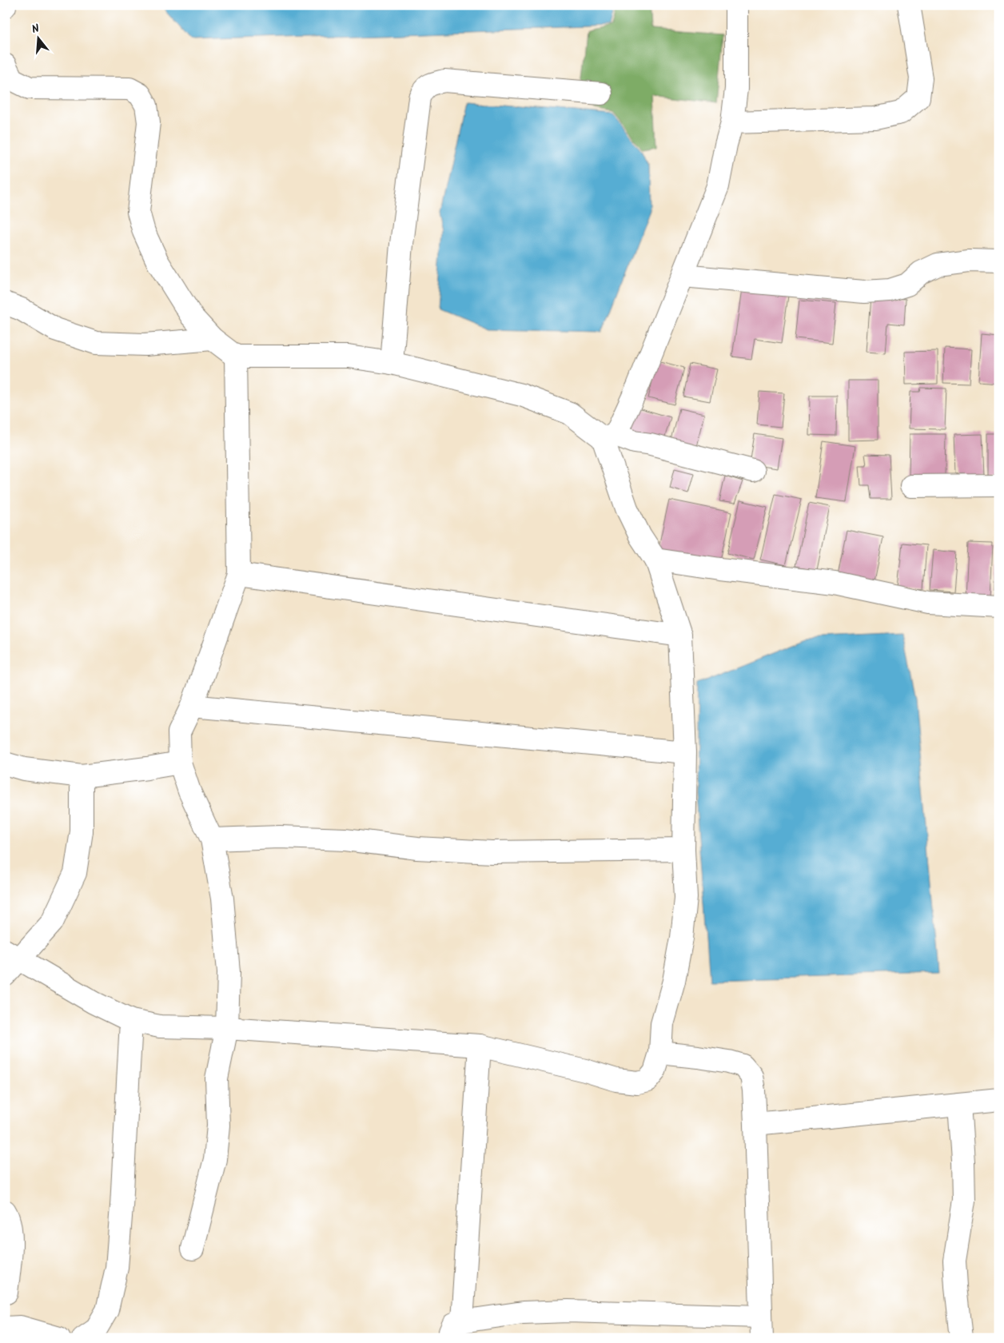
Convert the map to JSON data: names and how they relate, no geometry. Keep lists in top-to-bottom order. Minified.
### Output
{"north":"top"}
